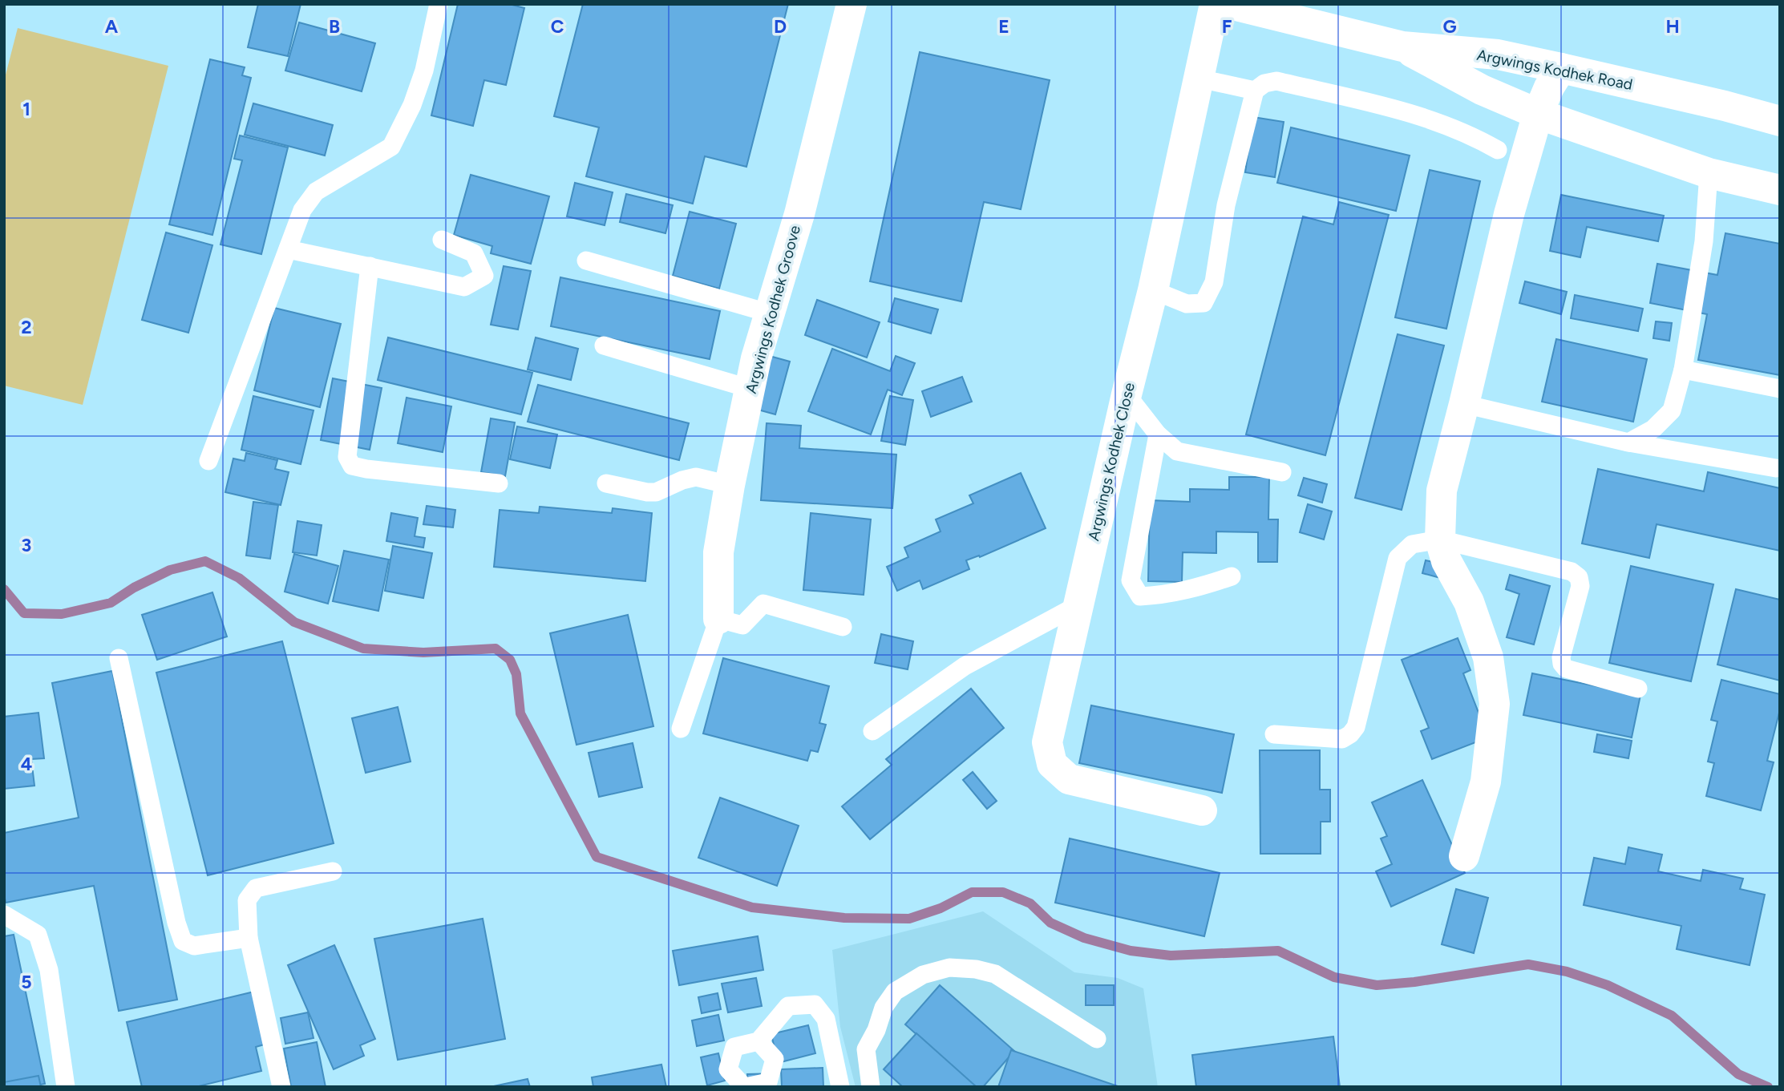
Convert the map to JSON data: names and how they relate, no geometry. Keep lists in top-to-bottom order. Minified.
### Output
{"streets":{"street":["Argwings Kodhek Road","Argwings Kodhek Groove","Argwings Kodhek Close"]},"grid":{"columns":["A","B","C","D","E","F","G","H"],"rows":["1","2","3","4","5"]}}
